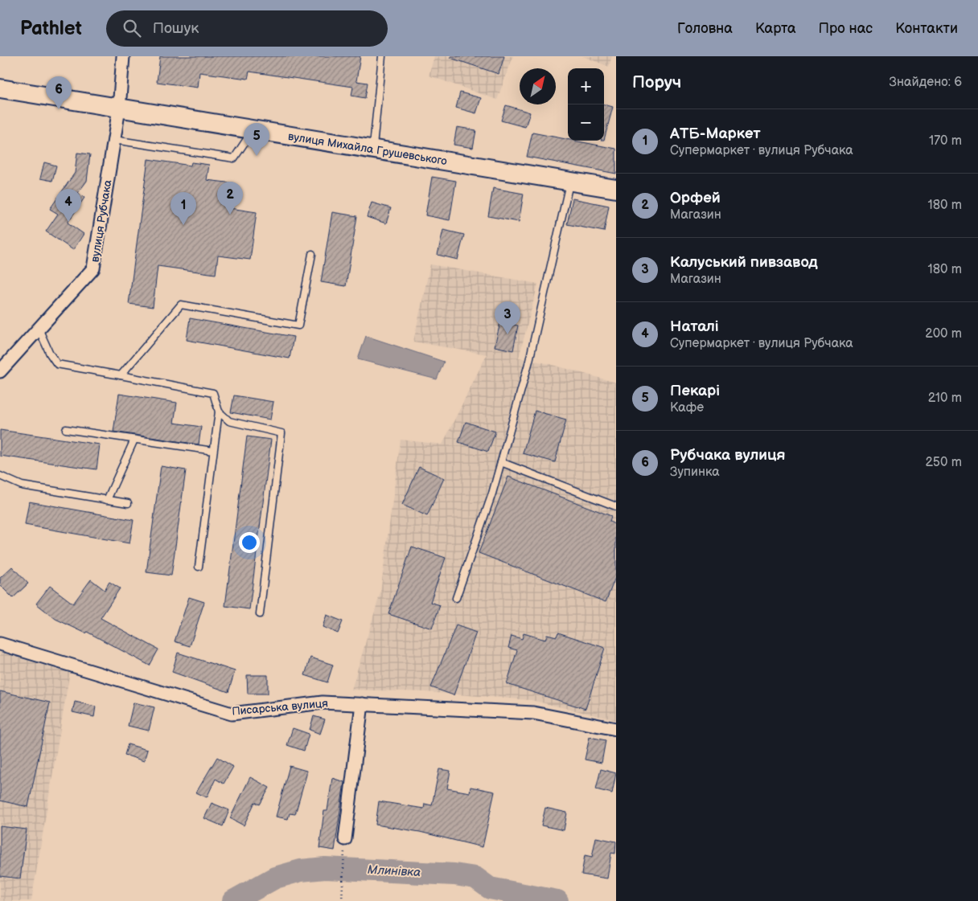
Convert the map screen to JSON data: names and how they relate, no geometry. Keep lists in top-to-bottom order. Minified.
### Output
{"streets":{"main road":["вулиця Михайла Грушевського"],"street":["вулиця Рубчака","Писарська вулиця"]},"crossings":[["вулиця Михайла Грушевського","вулиця Рубчака"]],"water":["Млинівка"],"north":"top right","page":{"header":"Pathlet","search":"Пошук","nav":["Головна","Карта","Про нас","Контакти"],"heading":["Поруч","Знайдено: 6"],"map_buttons":["+","−"],"pins":["6","5","2","4","1","3"],"list":[{"mark":"1","name":"АТБ-Маркет","note":"Супермаркет · вулиця Рубчака","value":"170 m"},{"mark":"2","name":"Орфей","note":"Магазин","value":"180 m"},{"mark":"3","name":"Калуський пивзавод","note":"Магазин","value":"180 m"},{"mark":"4","name":"Наталі","note":"Супермаркет · вулиця Рубчака","value":"200 m"},{"mark":"5","name":"Пекарі","note":"Кафе","value":"210 m"},{"mark":"6","name":"Рубчака вулиця","note":"Зупинка","value":"250 m"}]}}
